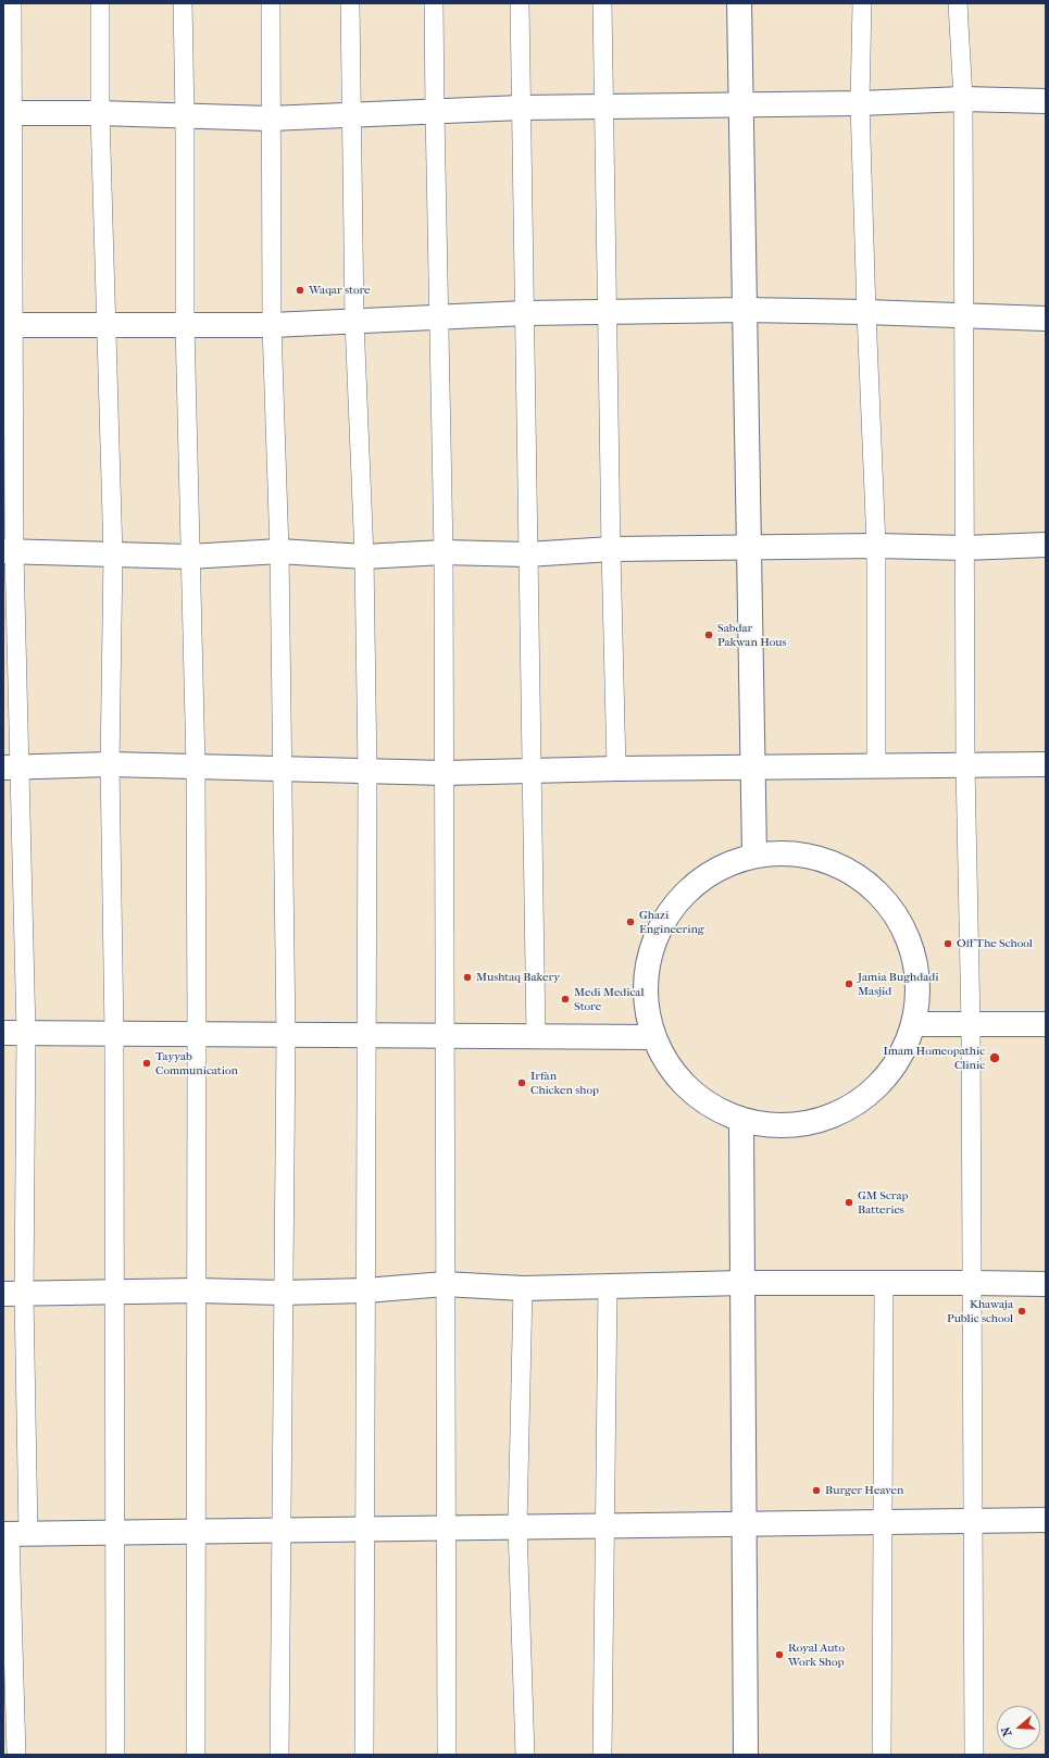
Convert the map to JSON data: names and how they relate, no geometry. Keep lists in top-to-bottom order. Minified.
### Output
{"places":["Waqar store","Sabdar Pakwan Hous","Ghazi Engineering","Off The School","Mushtaq Bakery","Jamia Bughdadi Masjid","Medi Medical Store","Imam Homeopathic Clinic","Tayyab Communication","Irfan Chicken shop","GM Scrap Batteries","Khawaja Public school","Burger Heaven","Royal Auto Work Shop"],"north":"left"}
